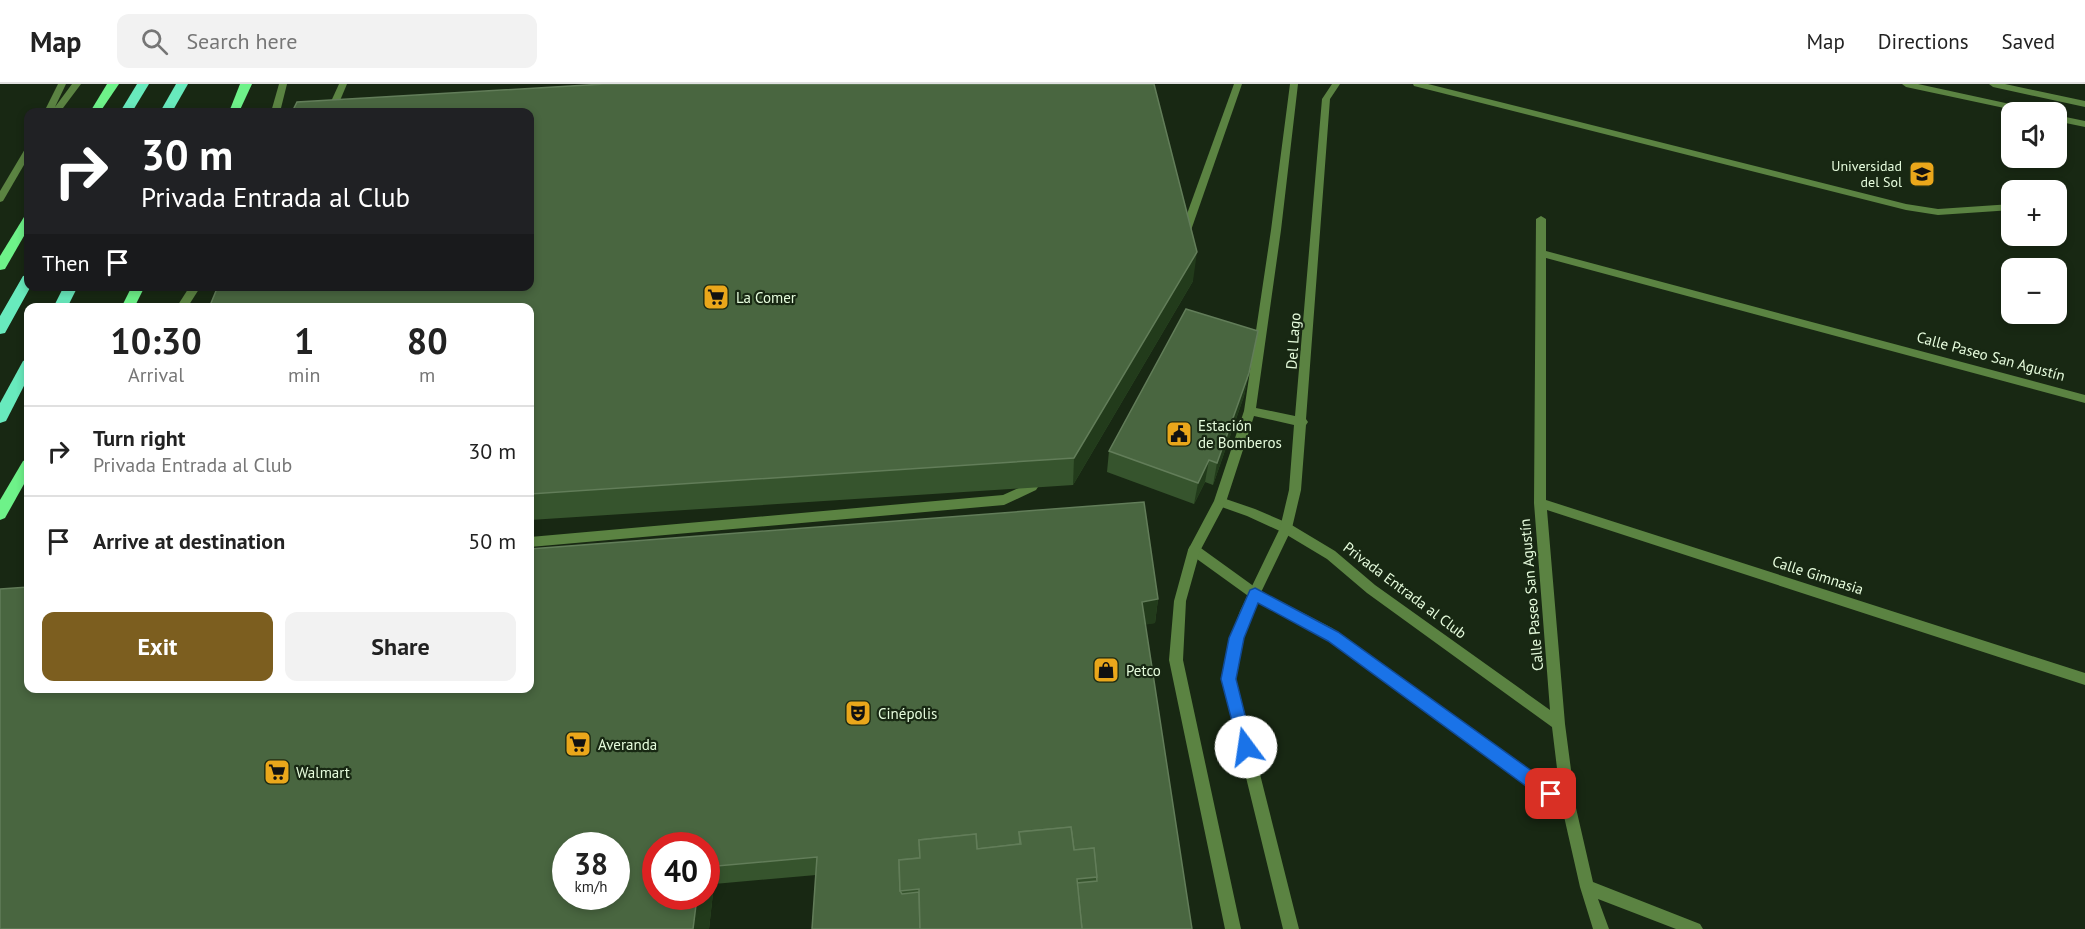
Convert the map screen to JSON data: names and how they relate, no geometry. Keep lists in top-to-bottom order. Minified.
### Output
{"streets":{"street":["Del Lago","Calle Paseo San Agustín","Calle Gimnasia","Privada Entrada al Club"]},"crossings":[["Del Lago","Privada Entrada al Club"],["Calle Paseo San Agustín","Calle Gimnasia"],["Calle Paseo San Agustín","Privada Entrada al Club"]],"places":{"school or university":["Universidad del Sol"],"supermarket":["La Comer","Averanda","Walmart"],"public building":["Estación de Bomberos"],"shop":["Petco"],"theatre":["Cinépolis"]},"page":{"header":"Map","search":"Search here","nav":["Map","Directions","Saved"],"map_buttons":["+","−"],"turn":["30 m","Privada Entrada al Club"],"then":"Then","eta":["10:30","Arrival","1","min","80","m"],"list":[{"name":"Turn right","note":"Privada Entrada al Club","value":"30 m"},{"name":"Arrive at destination","value":"50 m"}],"buttons":["Exit","Share"],"speed":"38 km/h","limit":"40"}}
